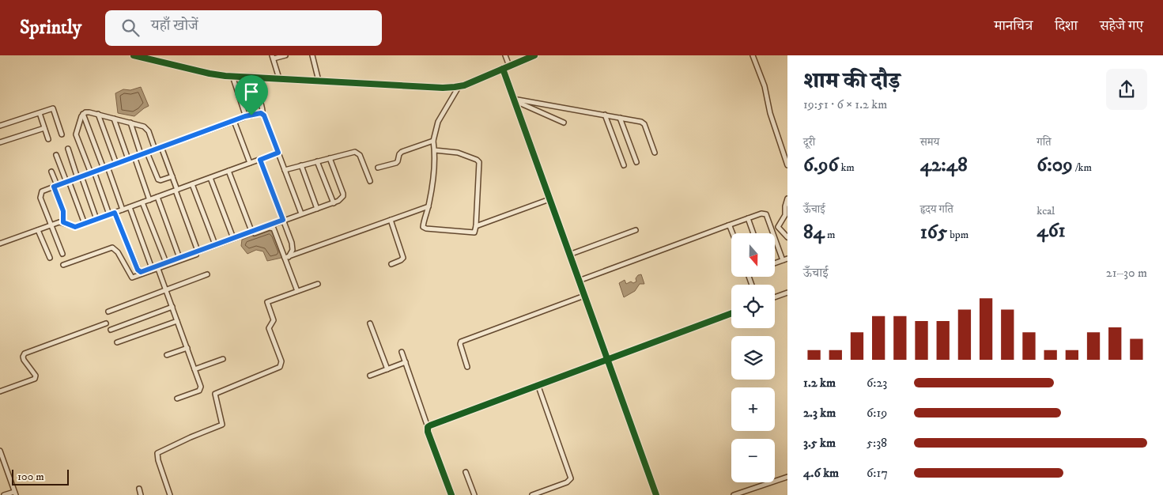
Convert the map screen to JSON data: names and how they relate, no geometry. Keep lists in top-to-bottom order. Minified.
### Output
{"scale_bar":"100 m","north":"bottom","page":{"header":"Sprintly","search":"यहाँ खोजें","nav":["मानचित्र","दिशा","सहेजे गए"],"heading":["शाम की दौड़","19:51 · 6 × 1.2 km"],"stats":[["दूरी","6.96 km"],["समय","42:48"],["गति","6:09 /km"],["ऊँचाई","84 m"],["हृदय गति","165 bpm"],["kcal","461"]],"map_buttons":["+","−"],"chart":["ऊँचाई","21–30 m"],"list":[{"name":"1.2 km","note":"6:23"},{"name":"2.3 km","note":"6:19"},{"name":"3.5 km","note":"5:38"},{"name":"4.6 km","note":"6:17"}],"scale":"100 m"}}
